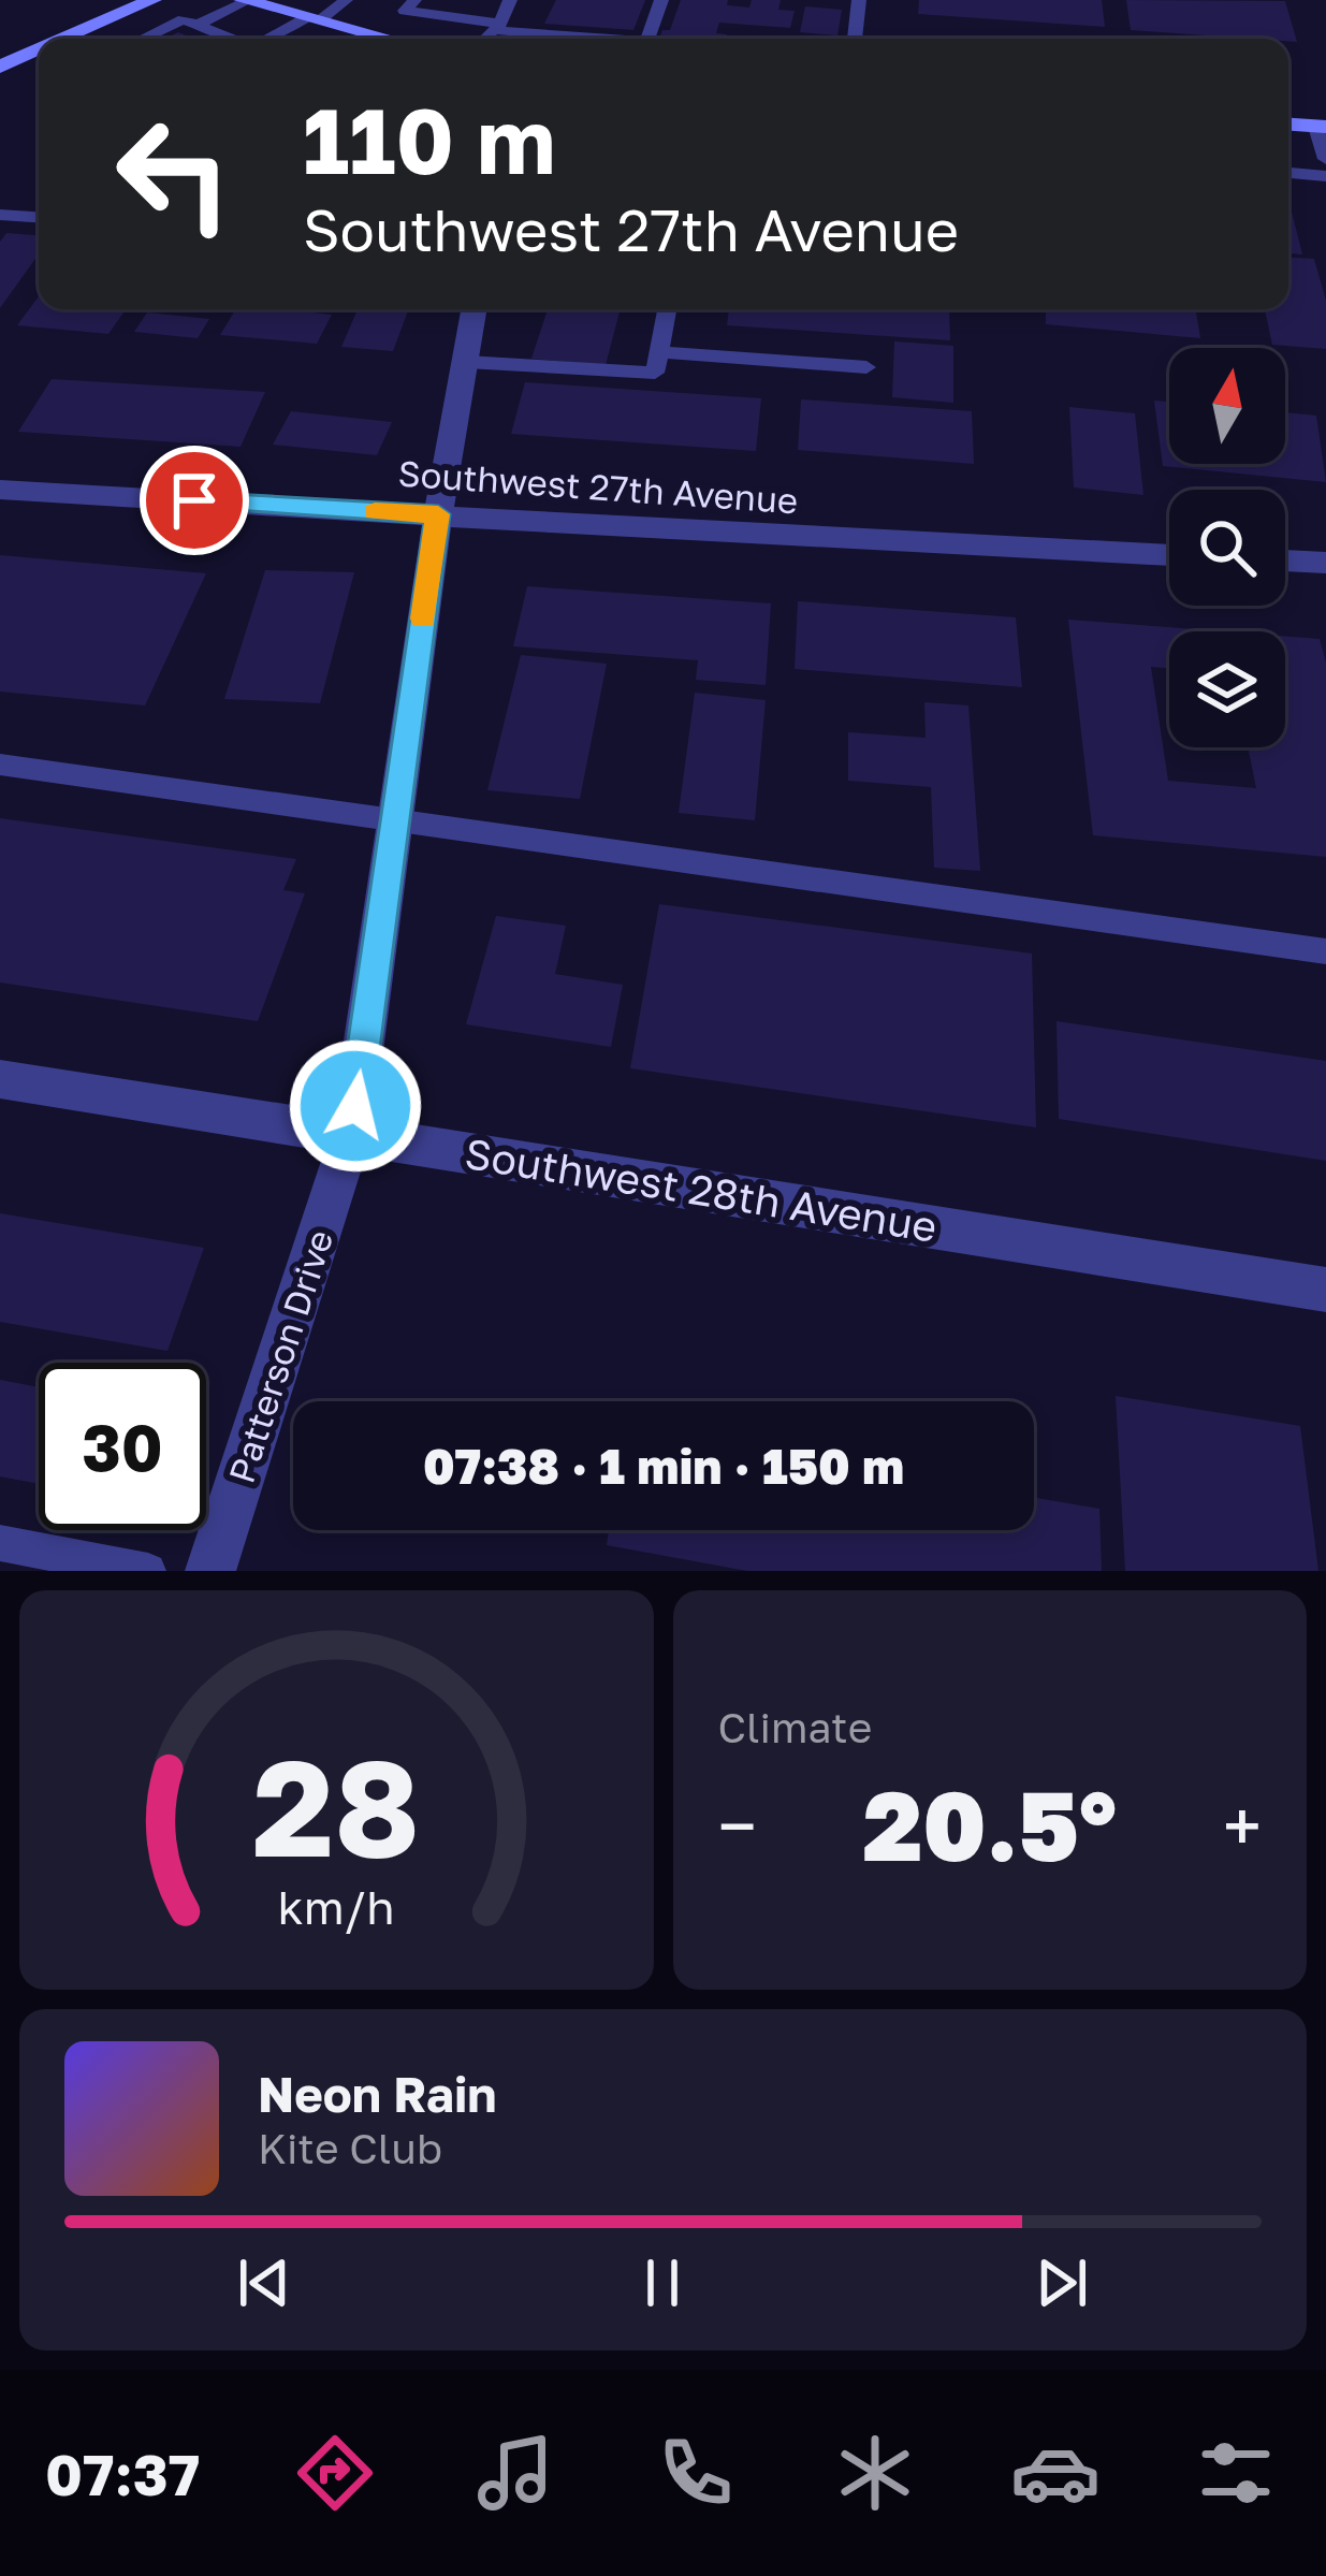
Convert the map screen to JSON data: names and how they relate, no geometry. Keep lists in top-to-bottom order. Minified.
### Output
{"streets":{"street":["Southwest 27th Avenue","Southwest 28th Avenue","Patterson Drive"]},"crossings":[["Southwest 27th Avenue","Patterson Drive"],["Southwest 28th Avenue","Patterson Drive"]],"north":"top","page":{"turn":["110 m","Southwest 27th Avenue"],"limit":"30","trip":"07:38 · 1 min · 150 m","tile":"Climate","heat":["−","20.5°","+"],"song":["Neon Rain","Kite Club"],"tabs":"07:37","gauge":["28","km/h"]}}
